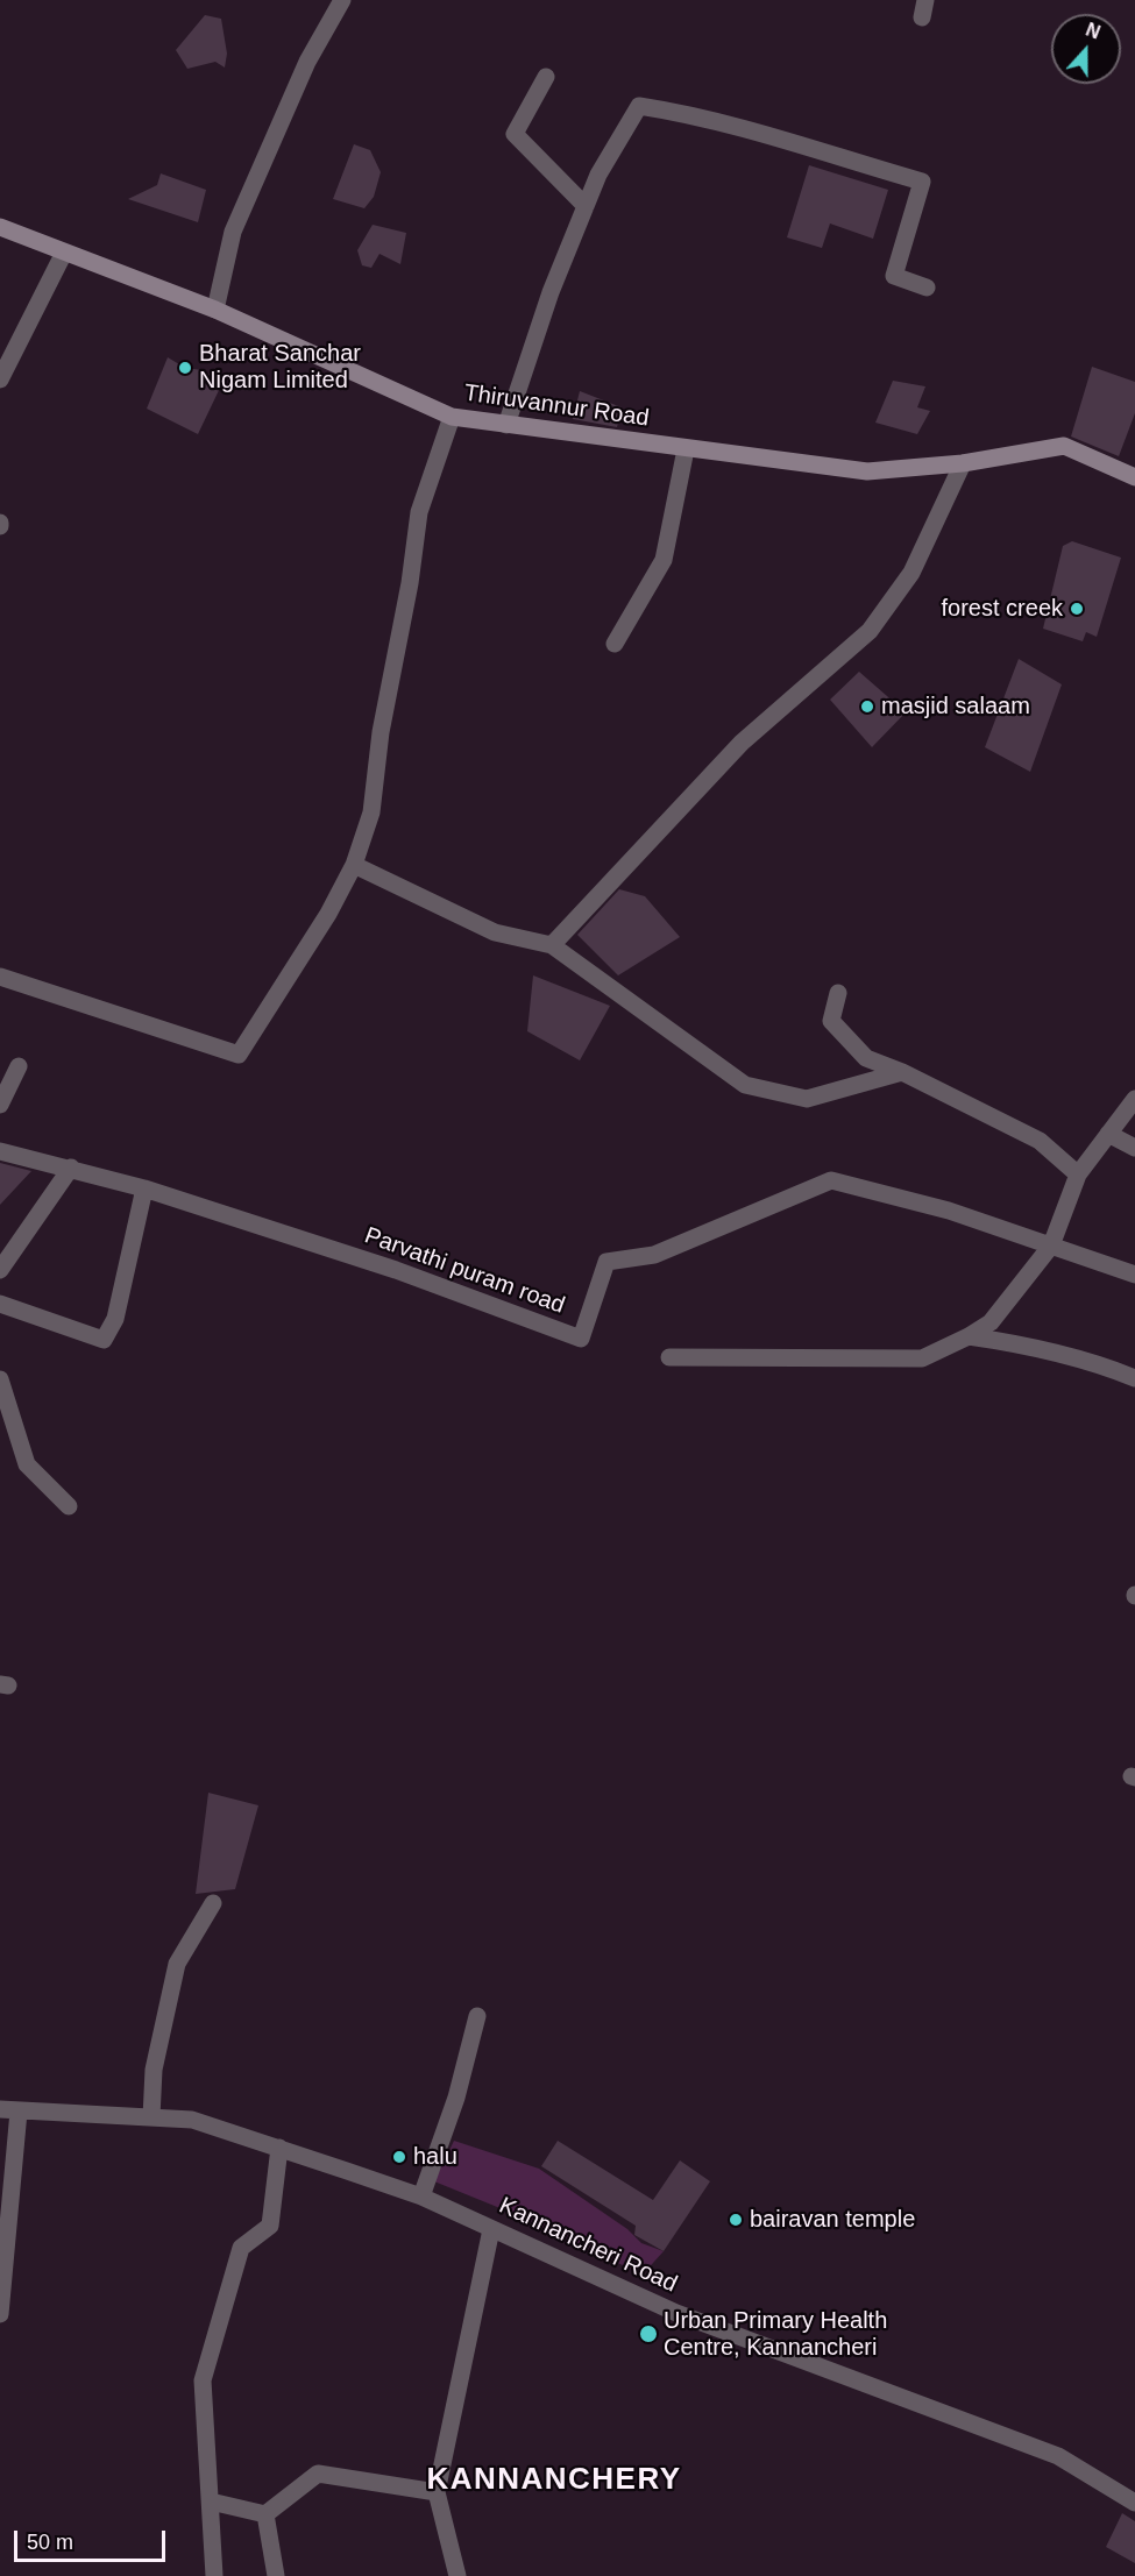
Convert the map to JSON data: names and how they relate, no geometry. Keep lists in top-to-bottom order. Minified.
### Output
{"streets":{"street":["Thiruvannur Road","Parvathi puram road","Kannancheri Road"]},"districts":["KANNANCHERY"],"places":["Bharat Sanchar Nigam Limited","forest creek","masjid salaam","halu","bairavan temple","Urban Primary Health Centre, Kannancheri"],"scale_bar":"50 m","north":"top"}
